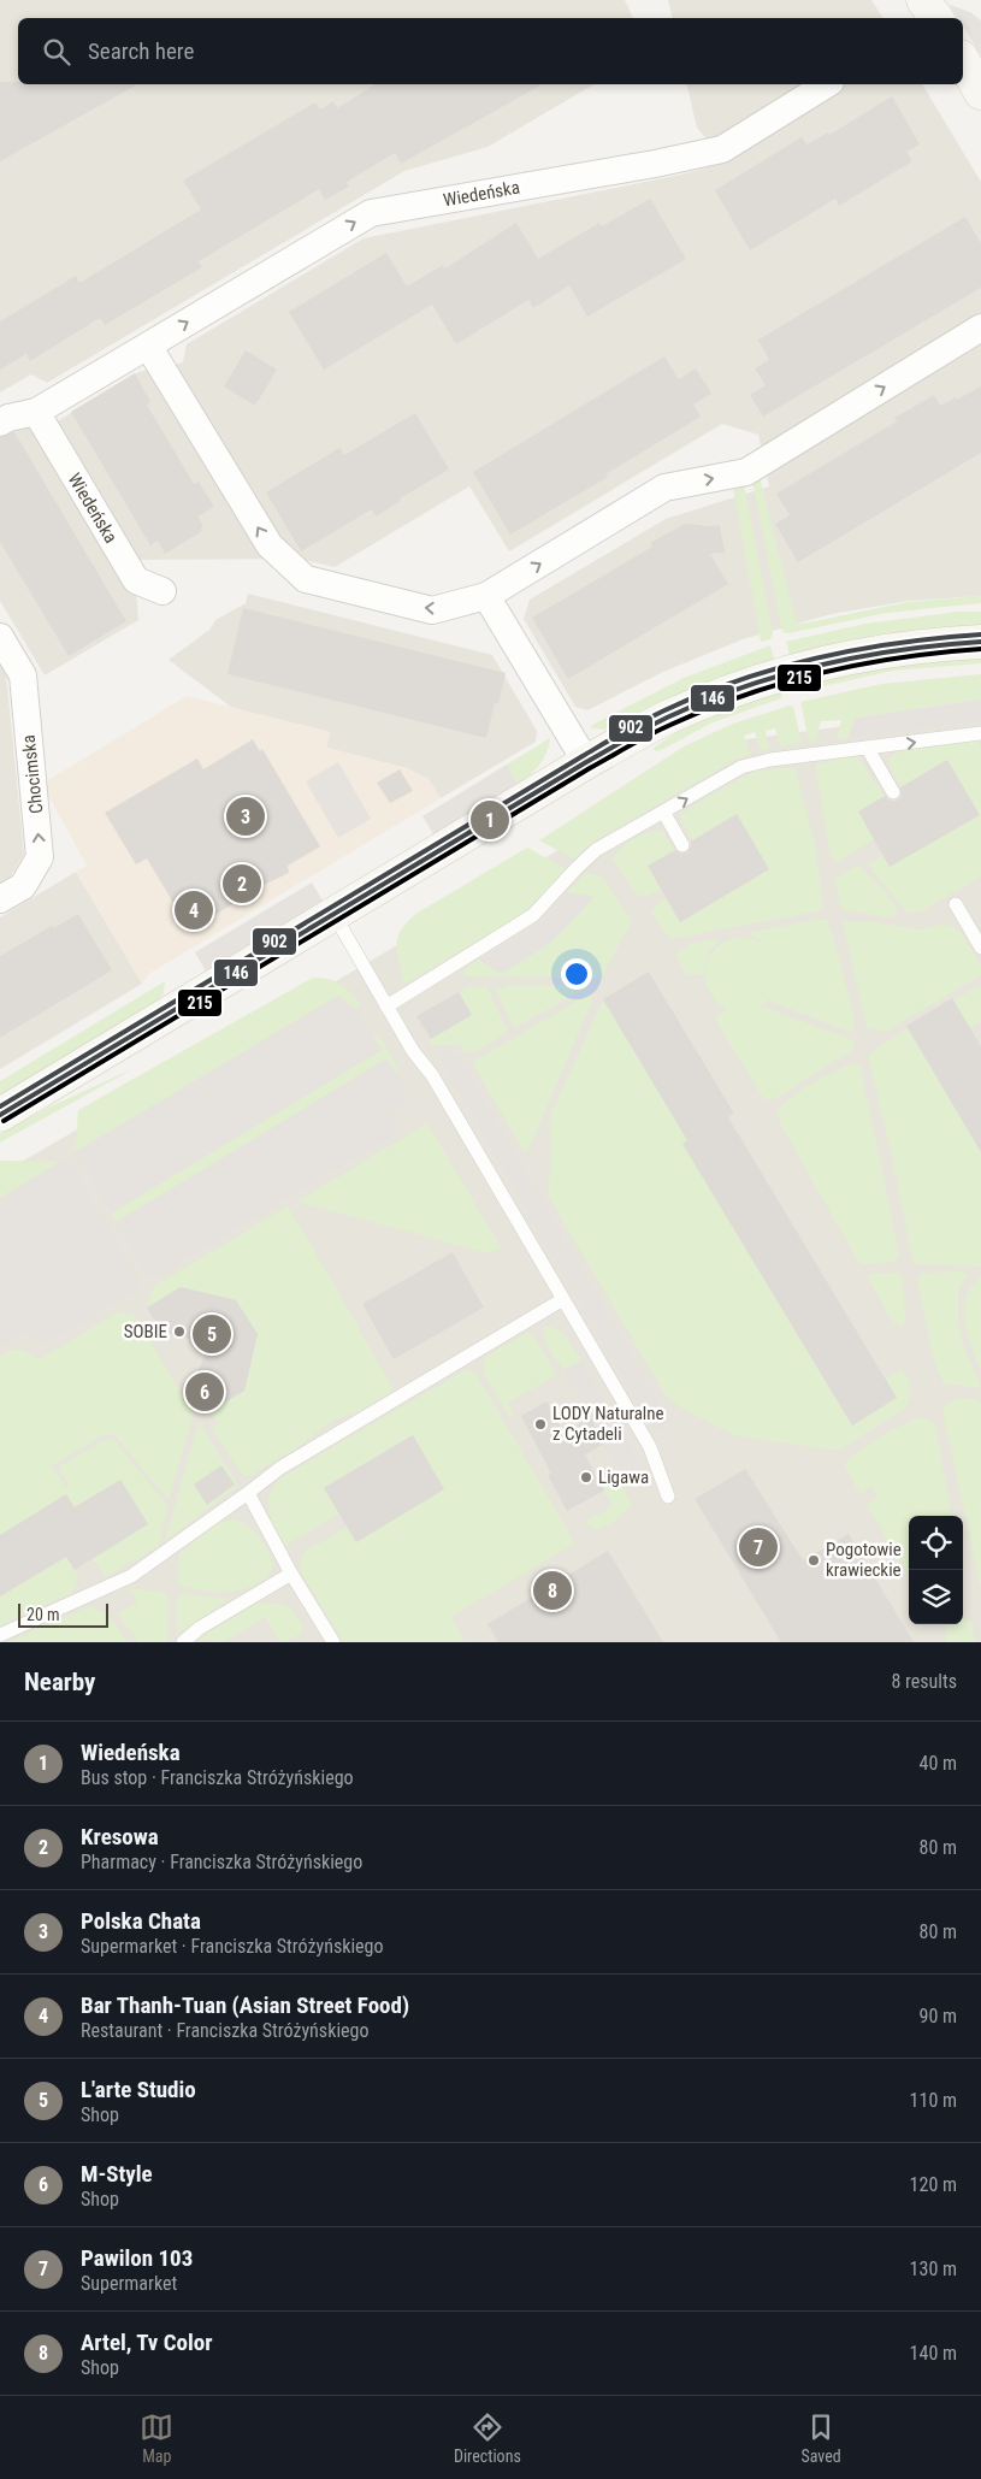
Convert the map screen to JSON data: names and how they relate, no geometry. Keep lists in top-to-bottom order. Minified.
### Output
{"streets":{"street":["Wiedeńska","Chocimska"]},"one_way":["Wiedeńska","Chocimska"],"places":["SOBIE","LODY Naturalne z Cytadeli","Ligawa","Pogotowie krawieckie"],"lines":["transit line 902","transit line 146","transit line 215"],"scale_bar":"20 m","page":{"search":"Search here","pins":["3","1","2","4","5","6","7","8"],"scale":"20 m","heading":["Nearby","8 results"],"list":[{"mark":"1","name":"Wiedeńska","note":"Bus stop · Franciszka Stróżyńskiego","value":"40 m"},{"mark":"2","name":"Kresowa","note":"Pharmacy · Franciszka Stróżyńskiego","value":"80 m"},{"mark":"3","name":"Polska Chata","note":"Supermarket · Franciszka Stróżyńskiego","value":"80 m"},{"mark":"4","name":"Bar Thanh-Tuan (Asian Street Food)","note":"Restaurant · Franciszka Stróżyńskiego","value":"90 m"},{"mark":"5","name":"L'arte Studio","note":"Shop","value":"110 m"},{"mark":"6","name":"M-Style","note":"Shop","value":"120 m"},{"mark":"7","name":"Pawilon 103","note":"Supermarket","value":"130 m"},{"mark":"8","name":"Artel, Tv Color","note":"Shop","value":"140 m"}],"nav":["Map","Directions","Saved"]}}
